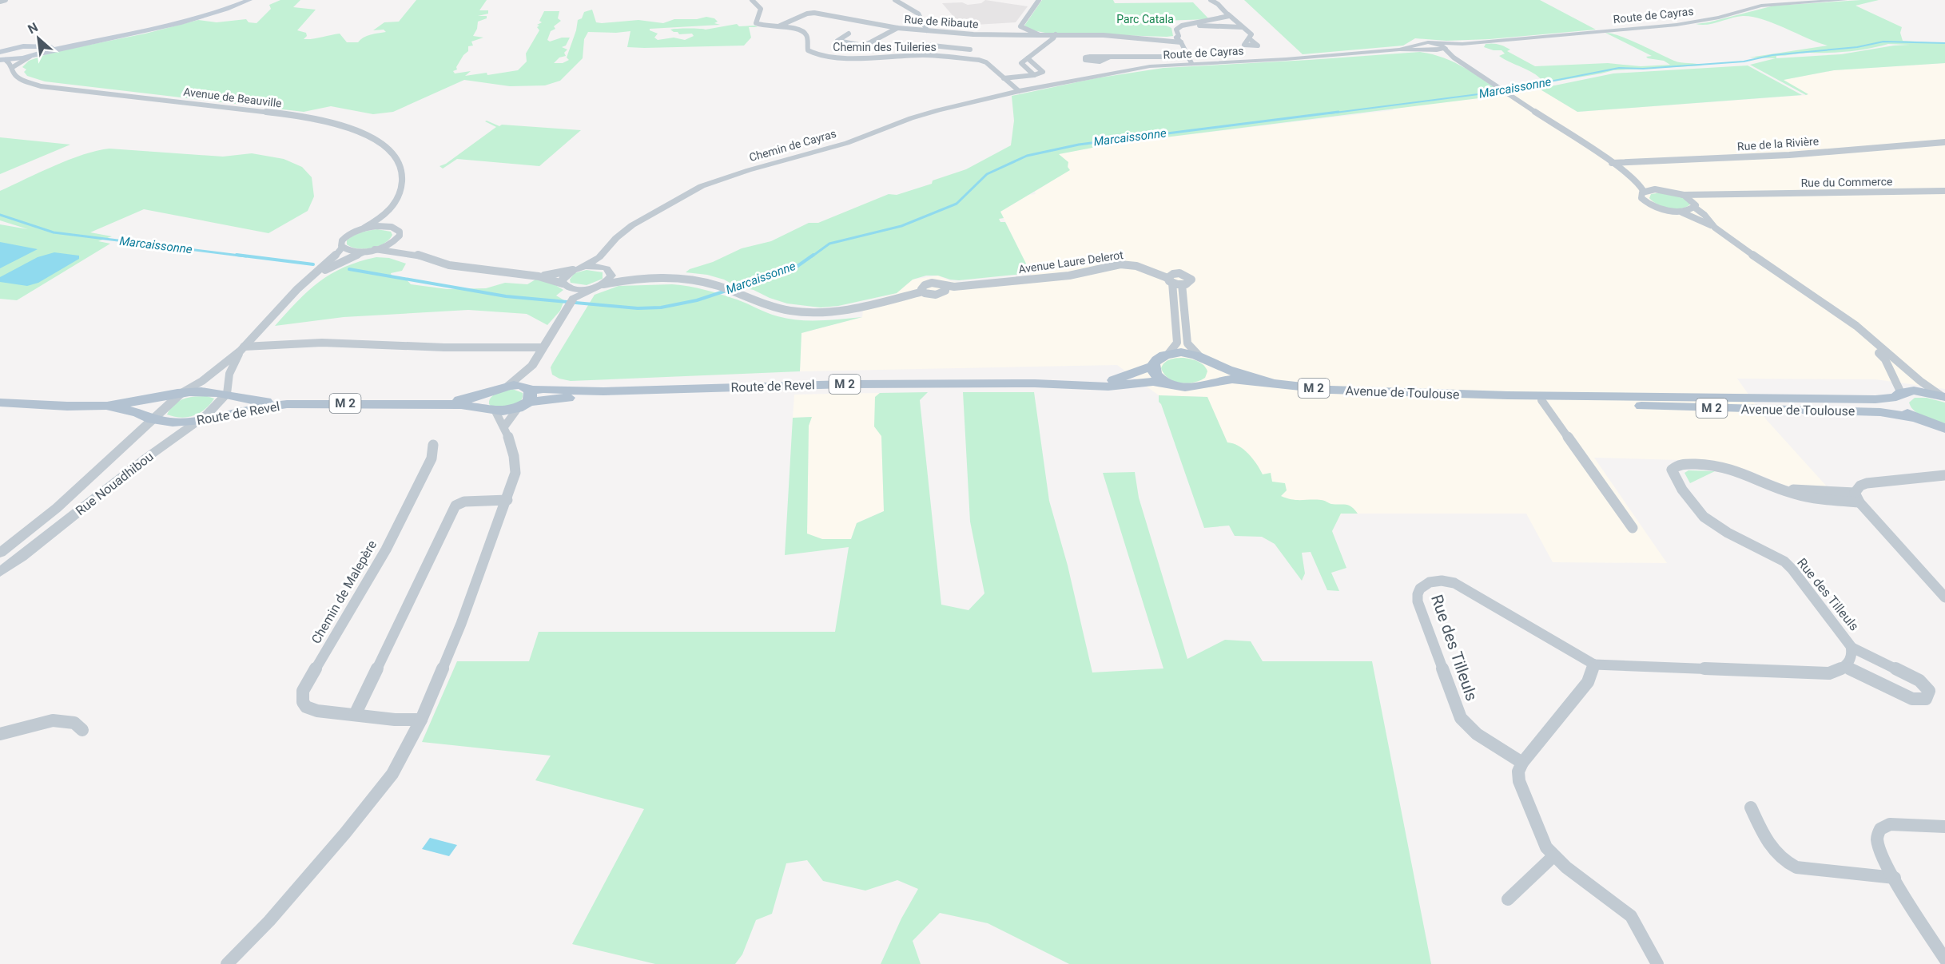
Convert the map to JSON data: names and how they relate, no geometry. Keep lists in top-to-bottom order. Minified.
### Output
{"streets":{"main road":["M 2","Route de Revel","Avenue de Toulouse"],"street":["Route de Cayras","Rue de Ribaute","Chemin des Tuileries","Avenue de Beauville","Rue de la Rivière","Chemin de Cayras","Rue du Commerce","Avenue Laure Delerot","Rue Nouadhibou","Chemin de Malepère","Rue des Tilleuls"]},"crossings":[["Route de Cayras","Chemin des Tuileries"],["Route de Cayras","Chemin de Cayras"],["Rue de Ribaute","Chemin des Tuileries"],["M 2","Route de Revel"],["M 2","Avenue de Toulouse"],["Route de Revel","Rue Nouadhibou"]],"water":["Marcaissonne"],"parks":["Parc Catala"],"north":"top left"}
